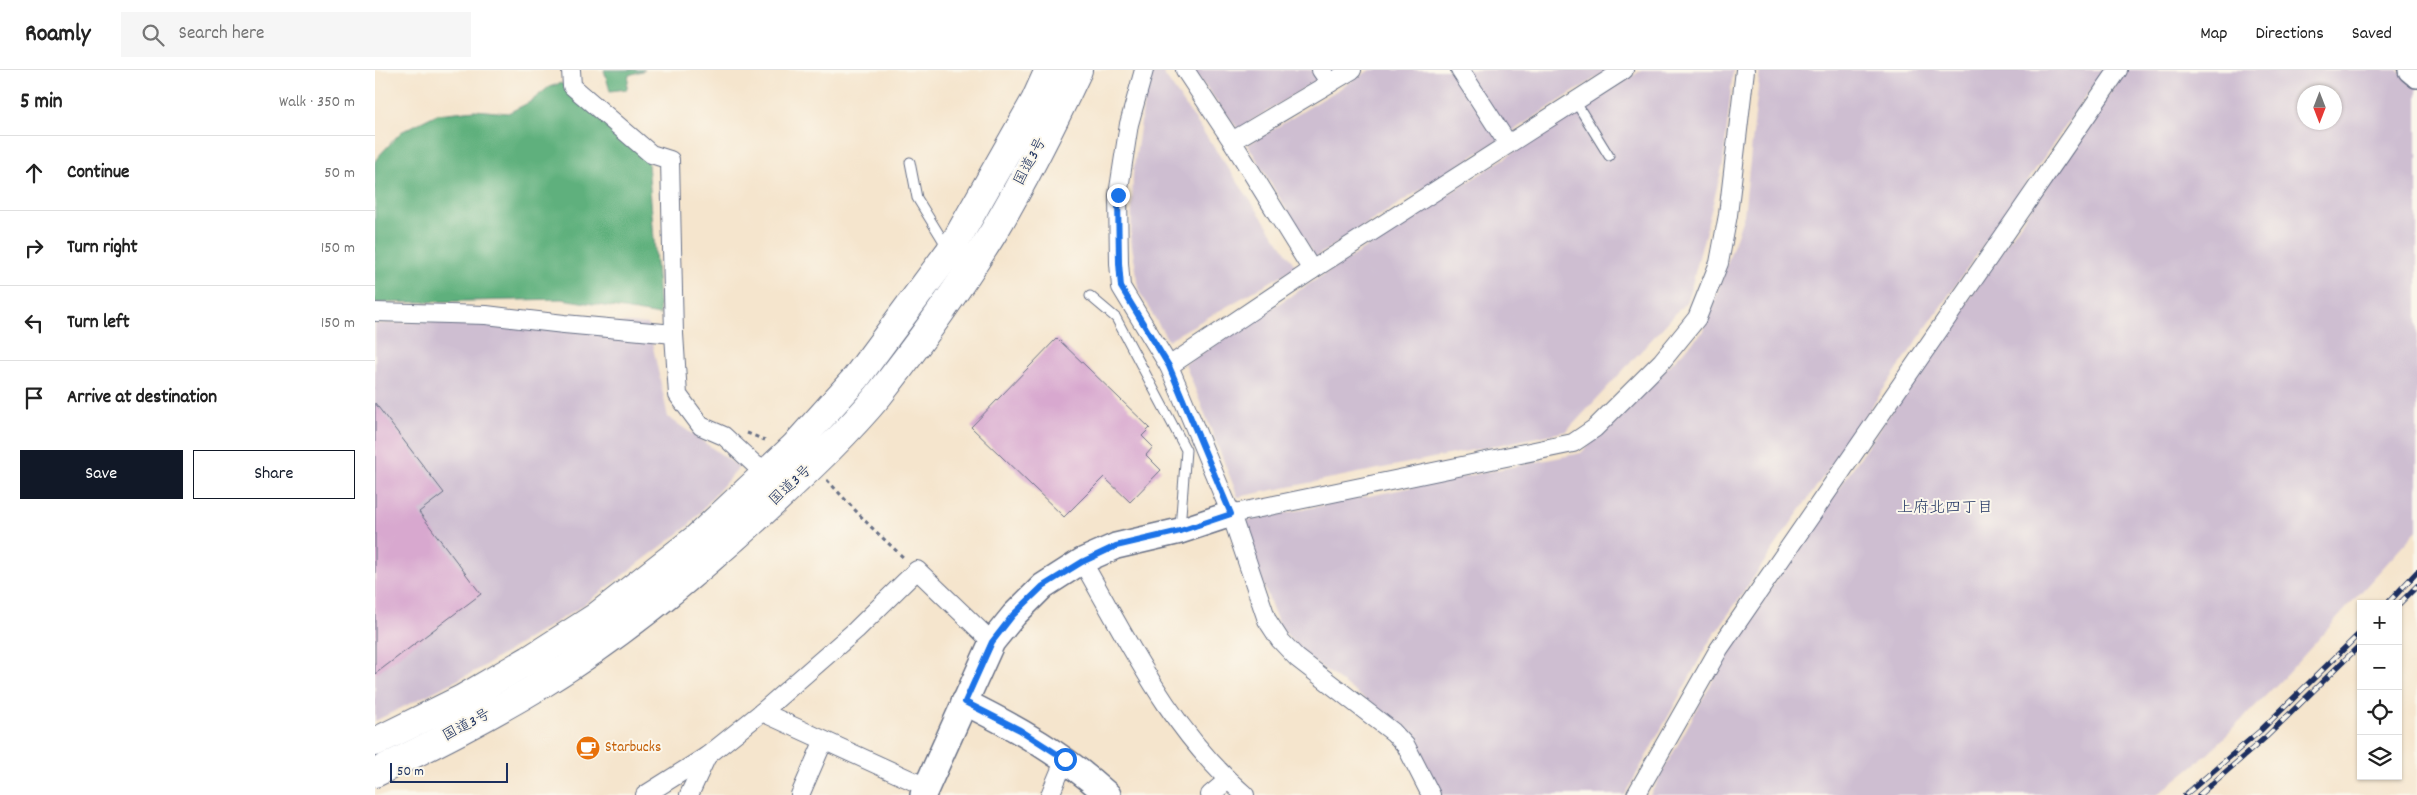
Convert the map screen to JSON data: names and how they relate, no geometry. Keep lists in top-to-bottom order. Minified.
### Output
{"streets":{"highway":["国道3号"]},"districts":["上府北四丁目"],"places":{"cafe":["Starbucks"]},"scale_bar":"50 m","north":"bottom","page":{"header":"Roamly","search":"Search here","nav":["Map","Directions","Saved"],"heading":["5 min","Walk · 350 m"],"list":[["Continue","50 m"],["Turn right","150 m"],["Turn left","150 m"],"Arrive at destination"],"buttons":["Save","Share"],"map_buttons":["+","−"],"scale":"50 m"}}
